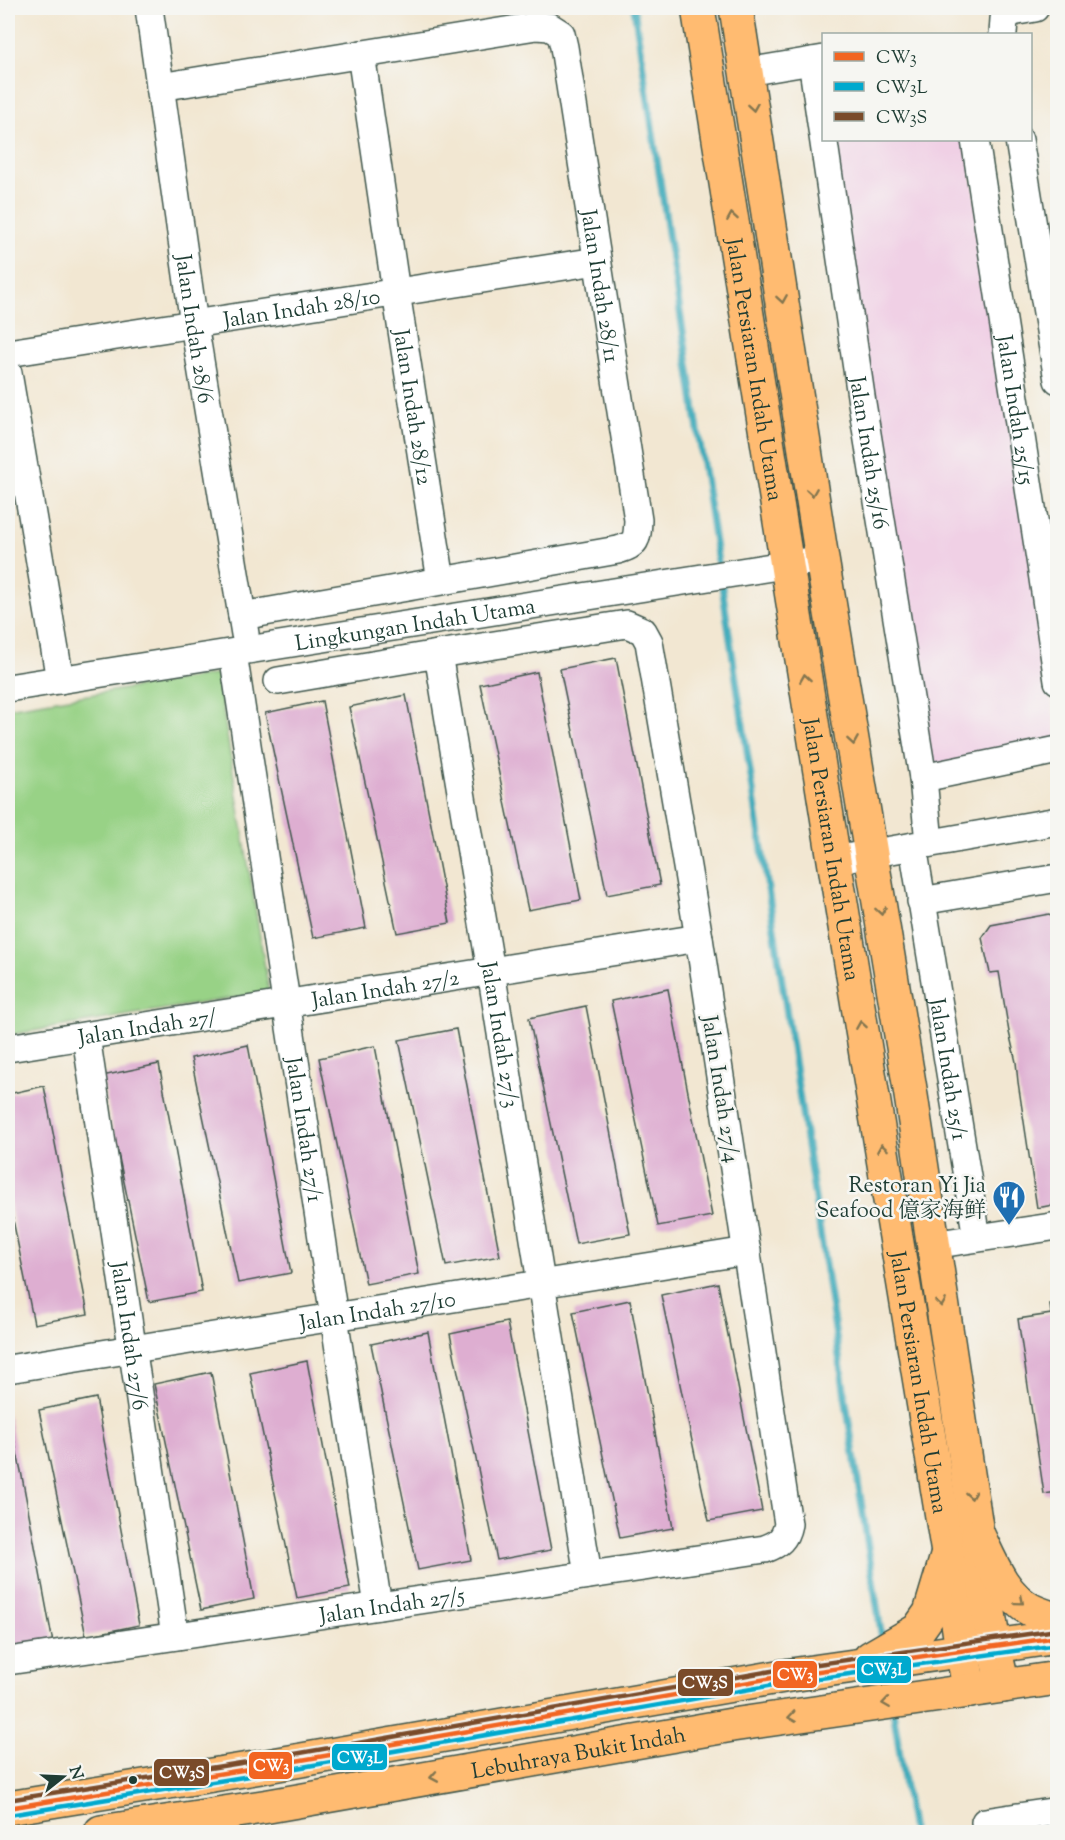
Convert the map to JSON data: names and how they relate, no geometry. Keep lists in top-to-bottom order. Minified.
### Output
{"streets":{"main road":["Jalan Persiaran Indah Utama","Lebuhraya Bukit Indah"],"street":["Jalan Indah 28/11","Jalan Indah 28/10","Jalan Indah 28/6","Jalan Indah 28/12","Jalan Indah 25/15","Jalan Indah 25/16","Lingkungan Indah Utama","Jalan Indah 27/2","Jalan Indah 27/","Jalan Indah 27/3","Jalan Indah 25/1","Jalan Indah 27/4","Jalan Indah 27/1","Jalan Indah 27/10","Jalan Indah 27/6","Jalan Indah 27/5"]},"crossings":[["Jalan Indah 28/11","Jalan Indah 28/10"],["Jalan Indah 28/11","Jalan Indah 28/12"],["Jalan Indah 28/10","Jalan Indah 28/6"],["Jalan Indah 28/10","Jalan Indah 28/12"],["Jalan Indah 28/6","Lingkungan Indah Utama"],["Jalan Indah 28/6","Jalan Indah 27/1"],["Jalan Persiaran Indah Utama","Lingkungan Indah Utama"],["Jalan Persiaran Indah Utama","Lebuhraya Bukit Indah"],["Jalan Indah 25/16","Jalan Indah 25/1"],["Lingkungan Indah Utama","Jalan Indah 27/1"],["Jalan Indah 27/2","Jalan Indah 27/"],["Jalan Indah 27/2","Jalan Indah 27/3"],["Jalan Indah 27/2","Jalan Indah 27/4"],["Jalan Indah 27/2","Jalan Indah 27/1"],["Jalan Indah 27/","Jalan Indah 27/1"],["Jalan Indah 27/","Jalan Indah 27/6"],["Jalan Indah 27/3","Jalan Indah 27/4"],["Jalan Indah 27/3","Jalan Indah 27/10"],["Jalan Indah 27/3","Jalan Indah 27/5"],["Jalan Indah 27/4","Jalan Indah 27/10"],["Jalan Indah 27/4","Jalan Indah 27/5"],["Jalan Indah 27/1","Jalan Indah 27/10"],["Jalan Indah 27/1","Jalan Indah 27/5"],["Jalan Indah 27/10","Jalan Indah 27/6"],["Jalan Indah 27/6","Jalan Indah 27/5"]],"places":{"restaurant":["Restoran Yi Jia Seafood 億家海鲜"]},"lines":["transit line CW3S","transit line CW3","transit line CW3L"],"legend":["CW3","CW3L","CW3S"],"north":"right"}
